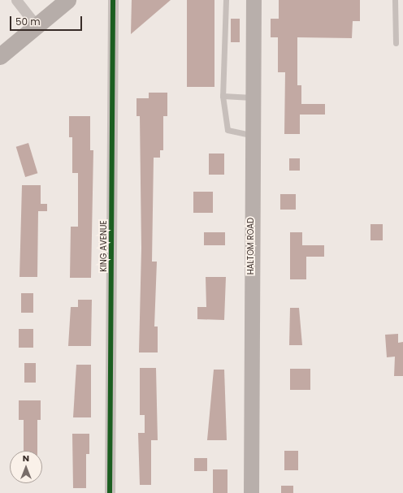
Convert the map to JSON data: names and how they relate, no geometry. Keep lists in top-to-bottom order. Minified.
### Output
{"streets":{"main road":["HALTOM ROAD"],"street":["KING AVENUE"]},"scale_bar":"50 m","north":"top"}
